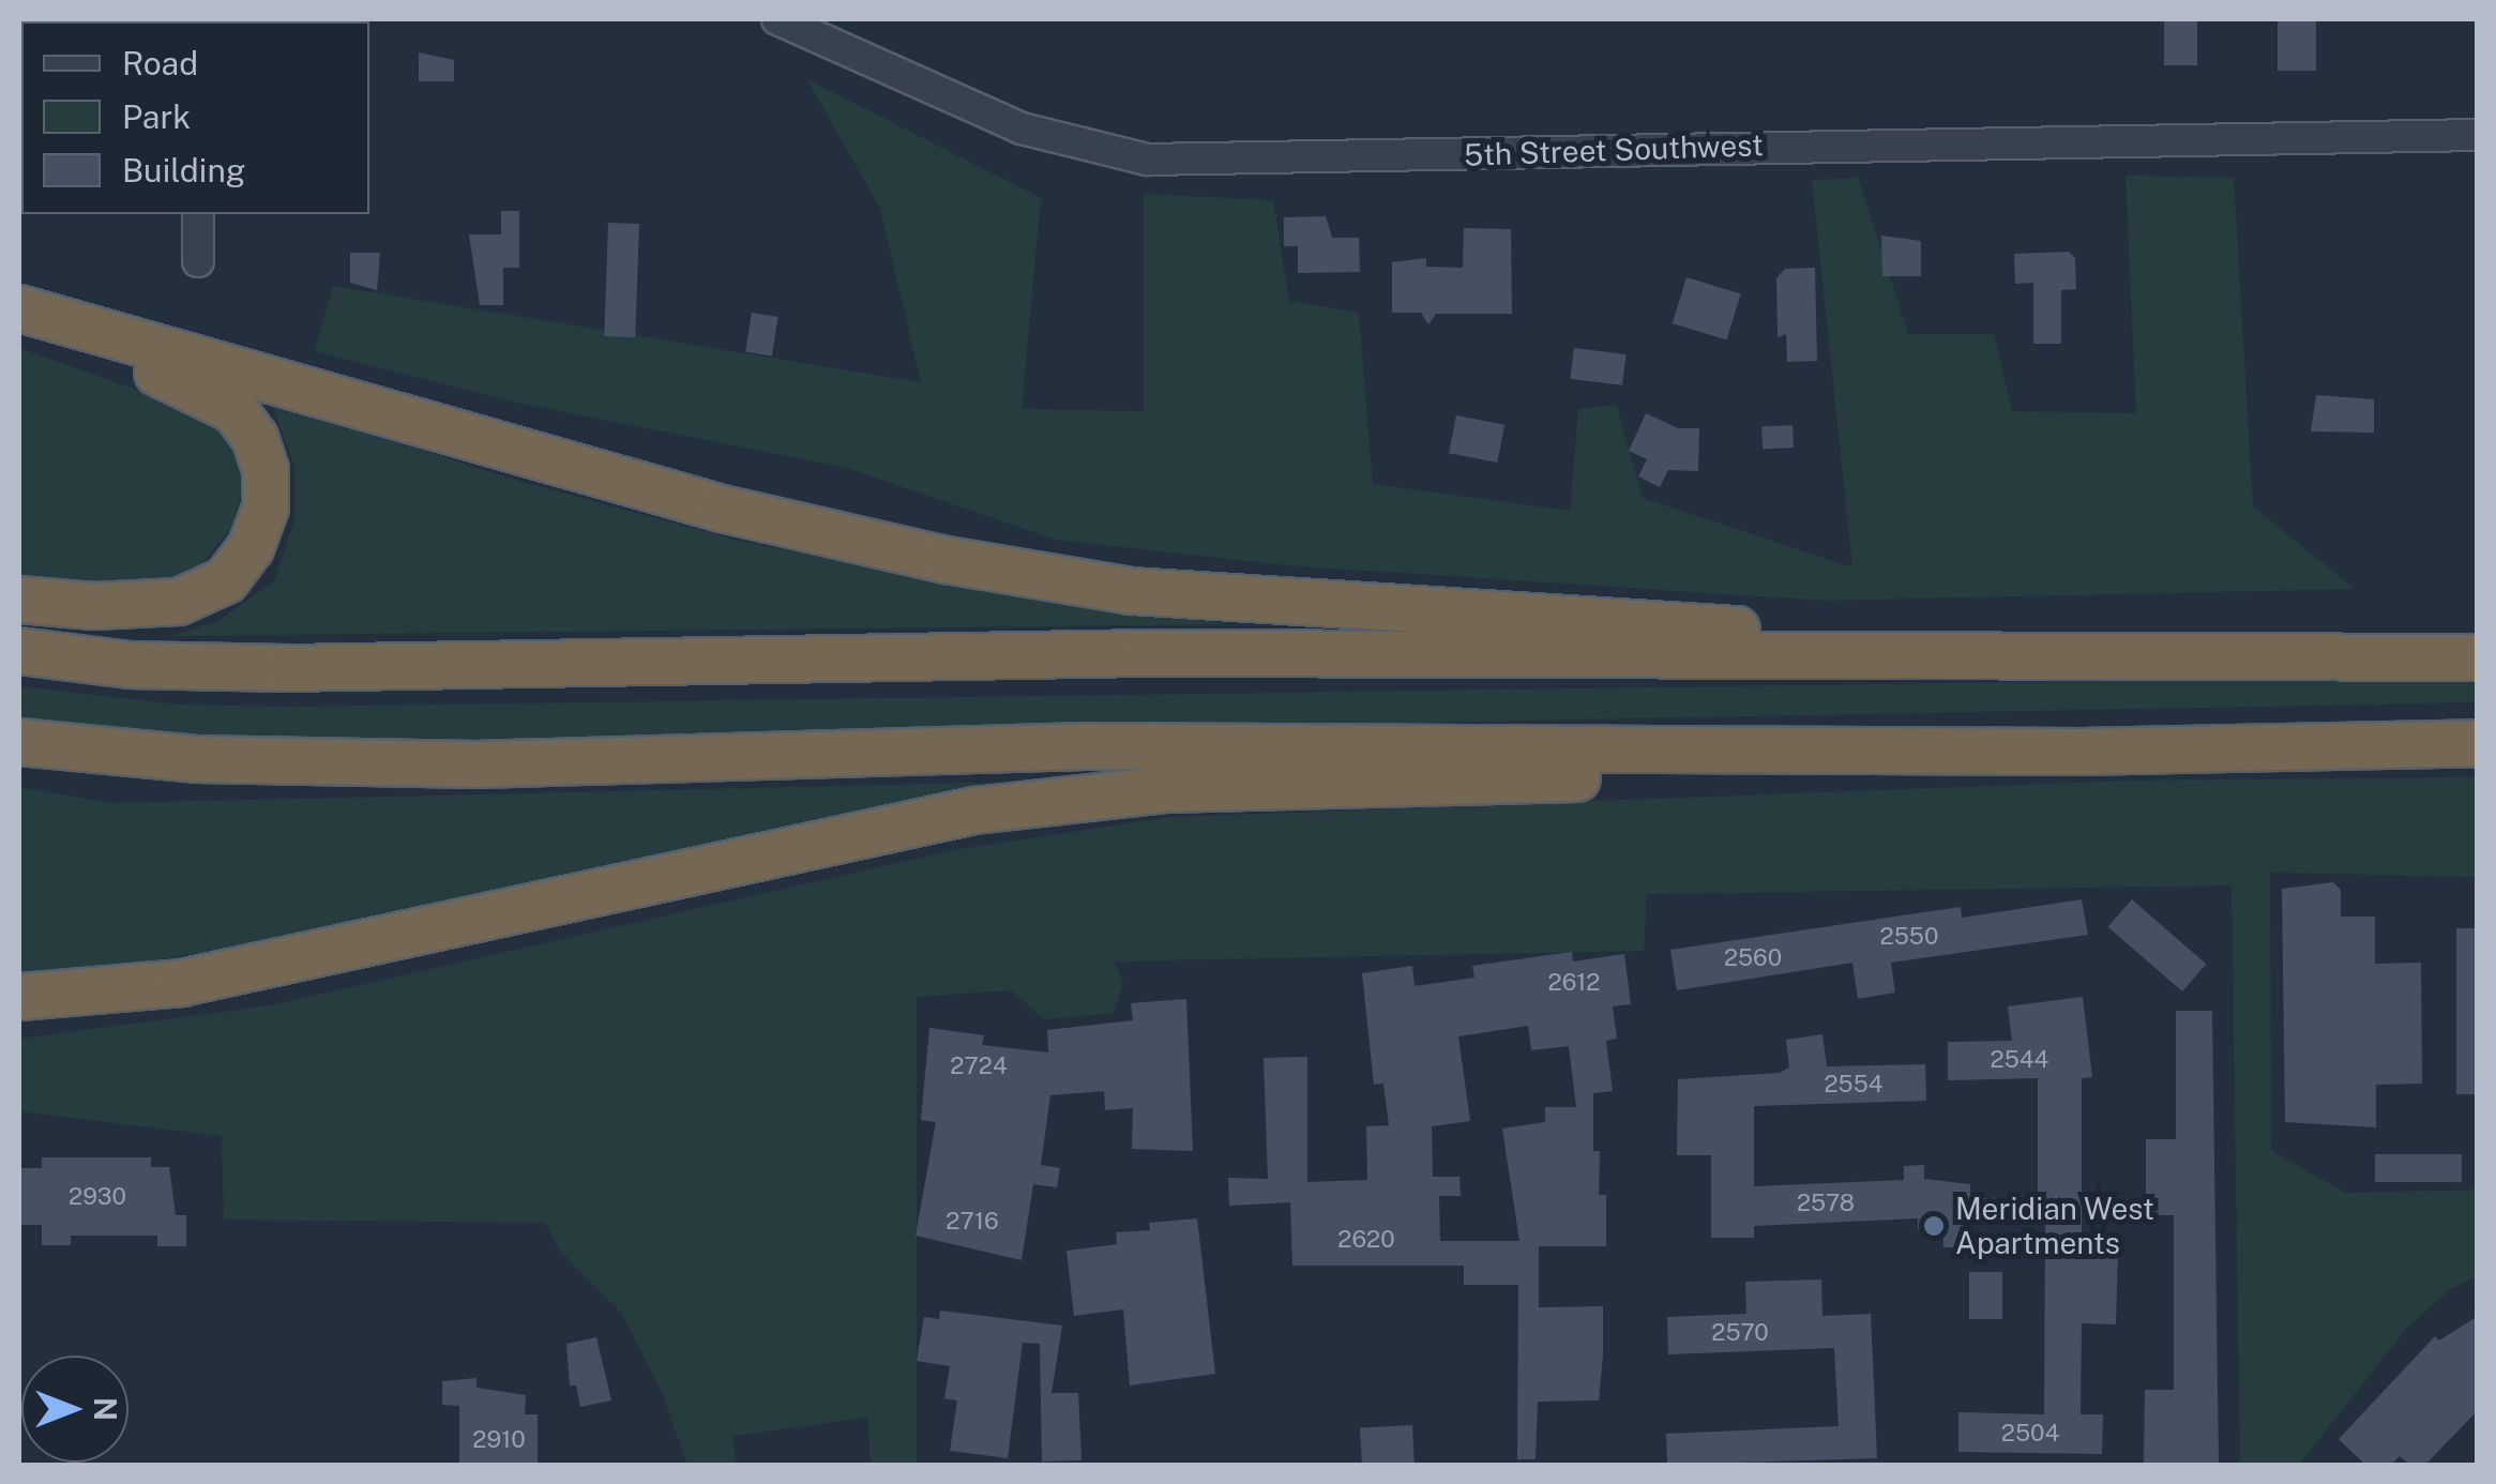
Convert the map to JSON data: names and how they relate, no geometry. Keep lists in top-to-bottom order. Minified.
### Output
{"streets":{"street":["5th Street Southwest"]},"places":["Meridian West Apartments"],"house_numbers":["2550","2560","2612","2544","2724","2554","2930","2578","2716","2620","2570","2504","2910"],"legend":["Road","Park","Building"],"north":"right"}
